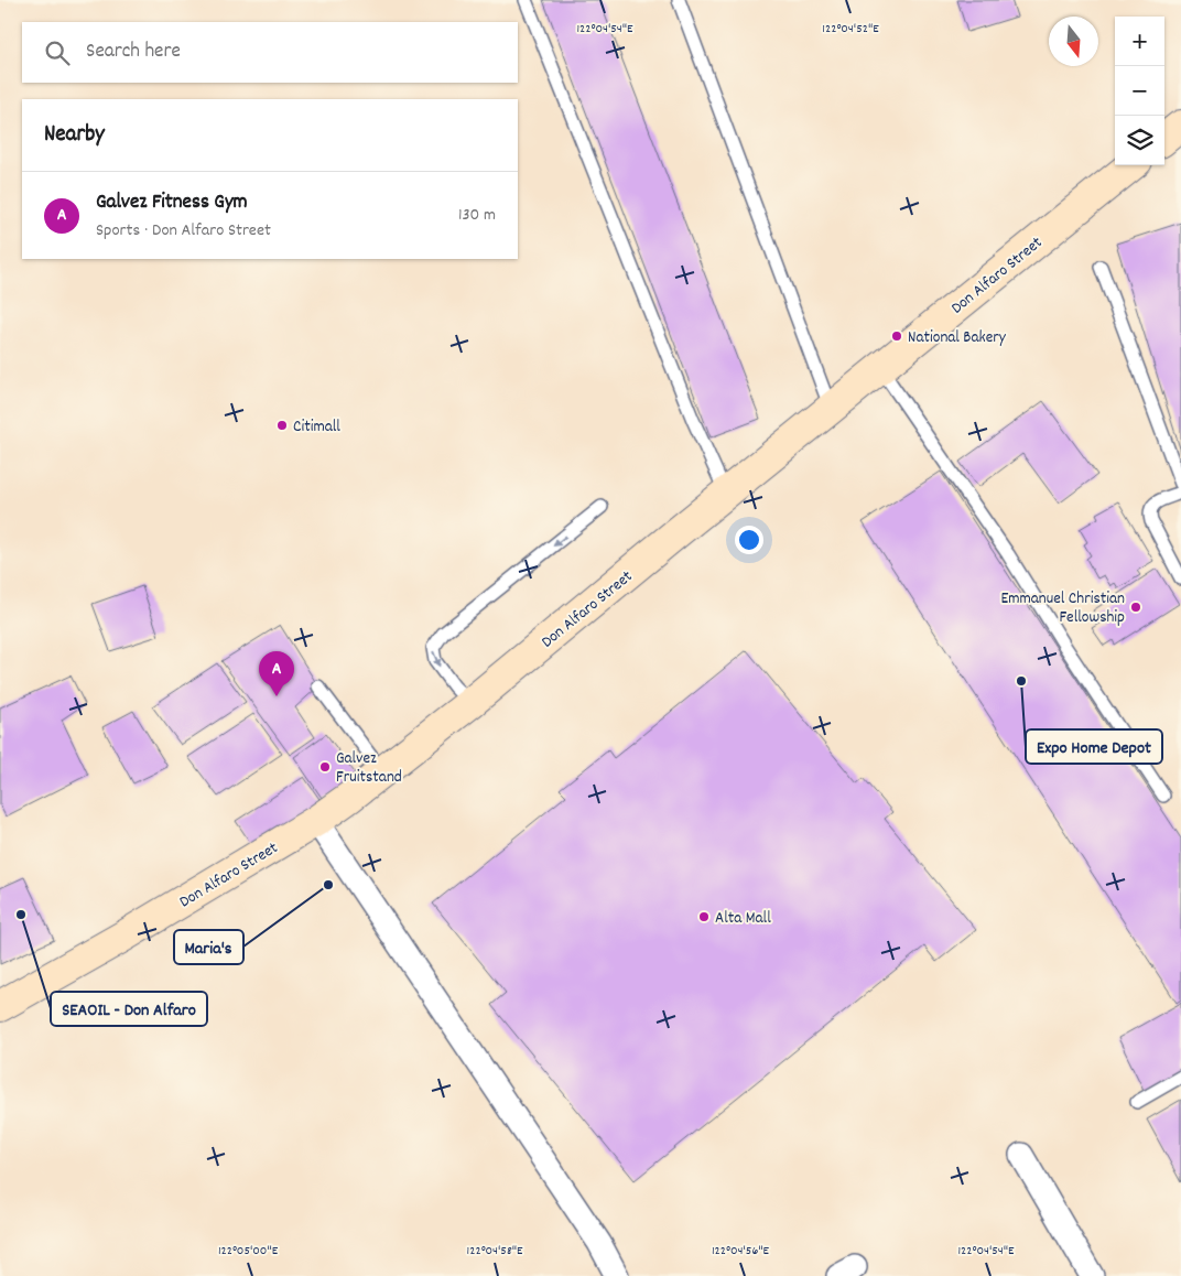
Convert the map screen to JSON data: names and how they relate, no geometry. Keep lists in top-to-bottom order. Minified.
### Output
{"streets":{"main road":["Don Alfaro Street"]},"places":["National Bakery","Citimall","Emmanuel Christian Fellowship","Expo Home Depot","Galvez Fruitstand","Maria's","SEAOIL - Don Alfaro","Alta Mall"],"north":"bottom","page":{"map_buttons":["+","−"],"search":"Search here","heading":"Nearby","list":[{"mark":"A","name":"Galvez Fitness Gym","note":"Sports · Don Alfaro Street","value":"130 m"}],"pins":"A"},"coordinates":["122°04'54\"E","122°04'52\"E","122°05'00\"E","122°04'58\"E","122°04'56\"E"]}
